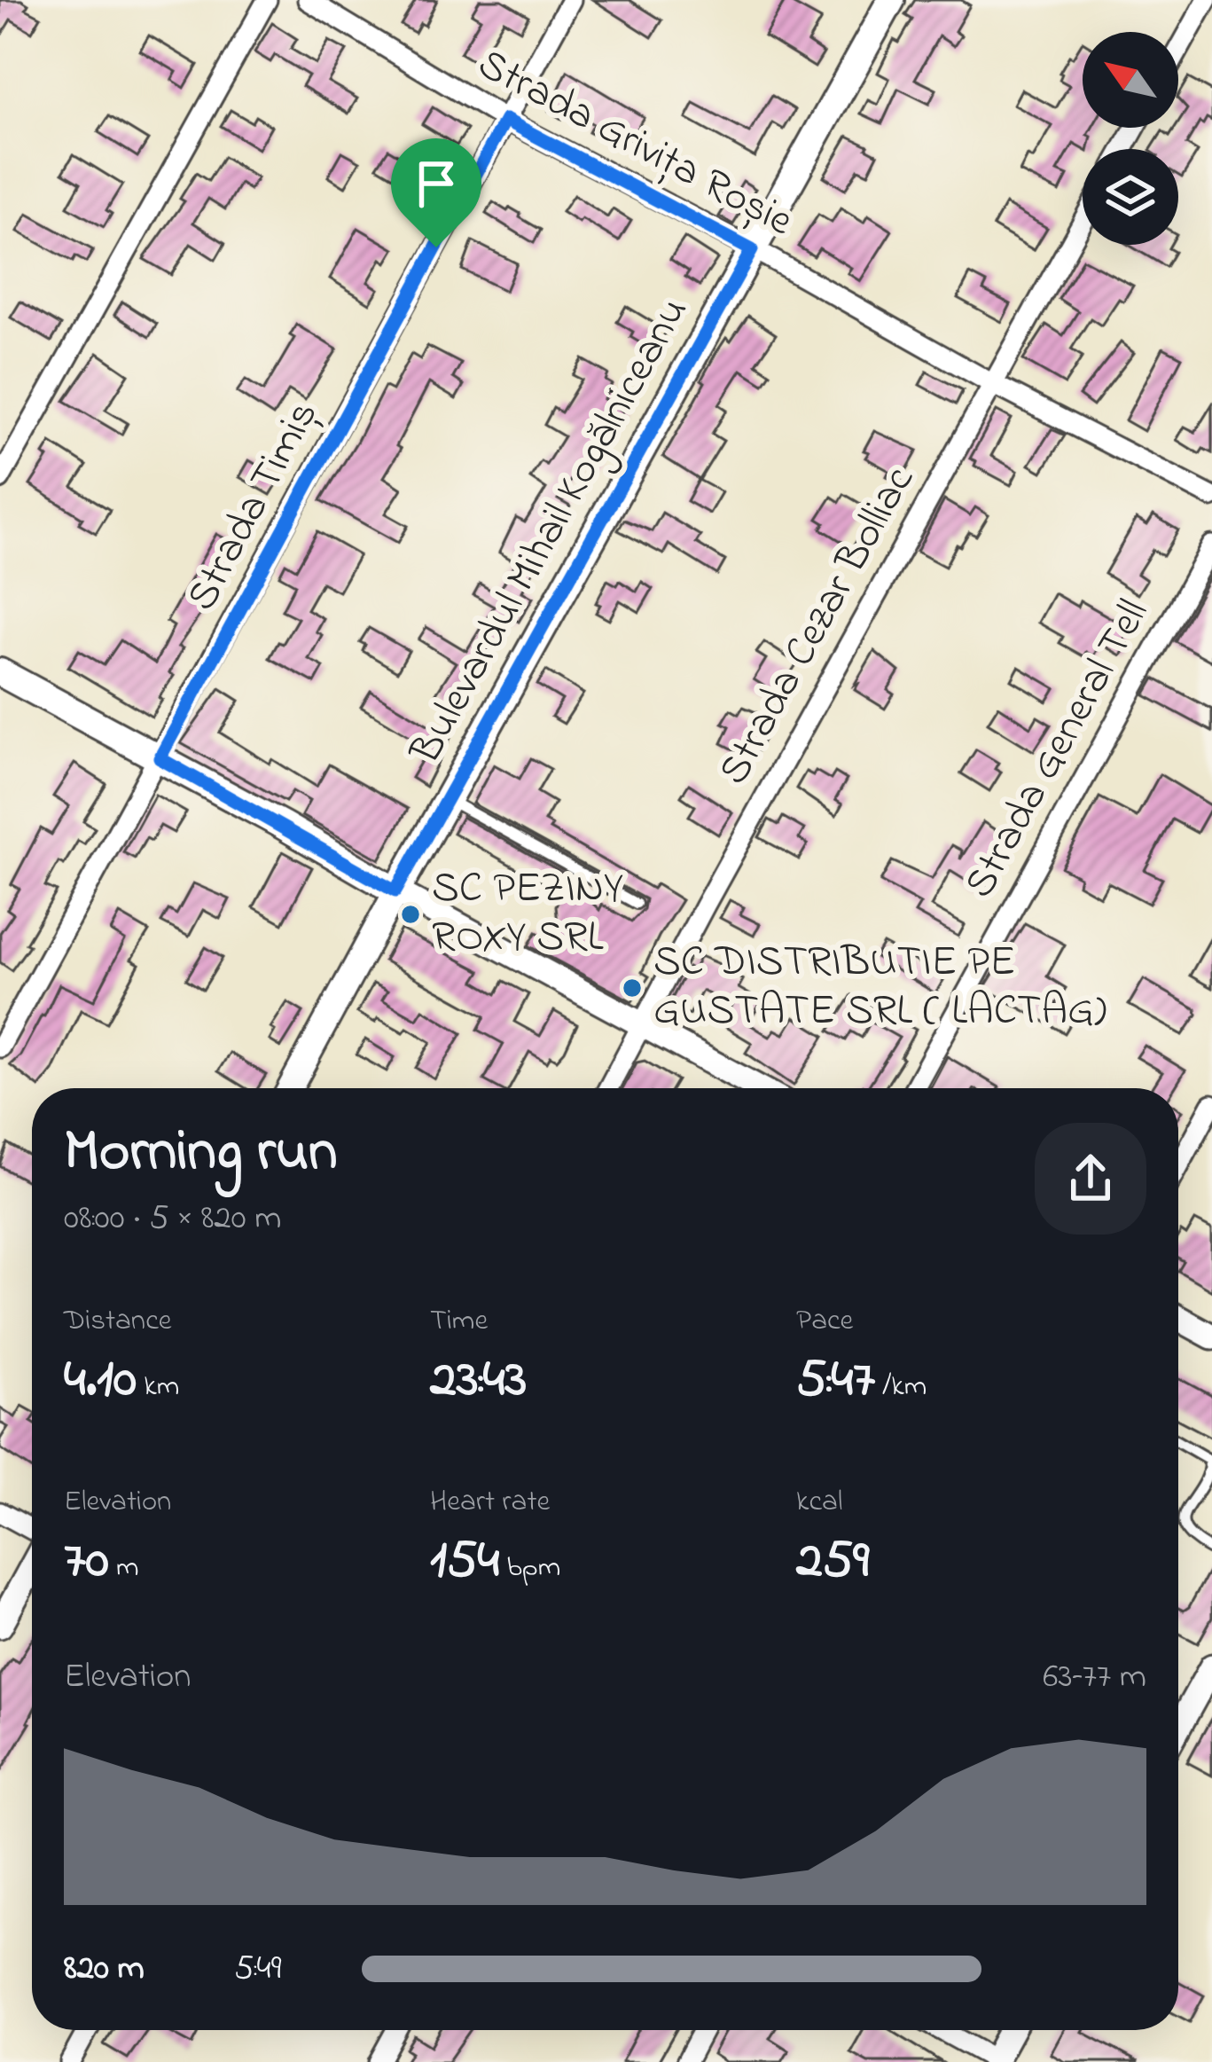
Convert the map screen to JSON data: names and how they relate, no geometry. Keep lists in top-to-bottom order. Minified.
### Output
{"streets":{"main road":["Bulevardul Mihail Kogălniceanu"],"street":["Strada Grivița Roșie","Strada Timiș","Strada Cezar Bolliac","Strada General Tell"]},"crossings":[["Strada Grivița Roșie","Strada Timiș"],["Strada Grivița Roșie","Bulevardul Mihail Kogălniceanu"],["Strada Grivița Roșie","Strada Cezar Bolliac"]],"places":["SC PEZINY ROXY SRL","SC DISTRIBUTIE PE GUSTATE SRL ( LACTAG)"],"north":"top left","page":{"heading":["Morning run","08:00 · 5 × 820 m"],"stats":[["Distance","4.10 km"],["Time","23:43"],["Pace","5:47 /km"],["Elevation","70 m"],["Heart rate","154 bpm"],["kcal","259"]],"chart":["Elevation","63–77 m"],"list":[{"name":"820 m","note":"5:49"}]}}
